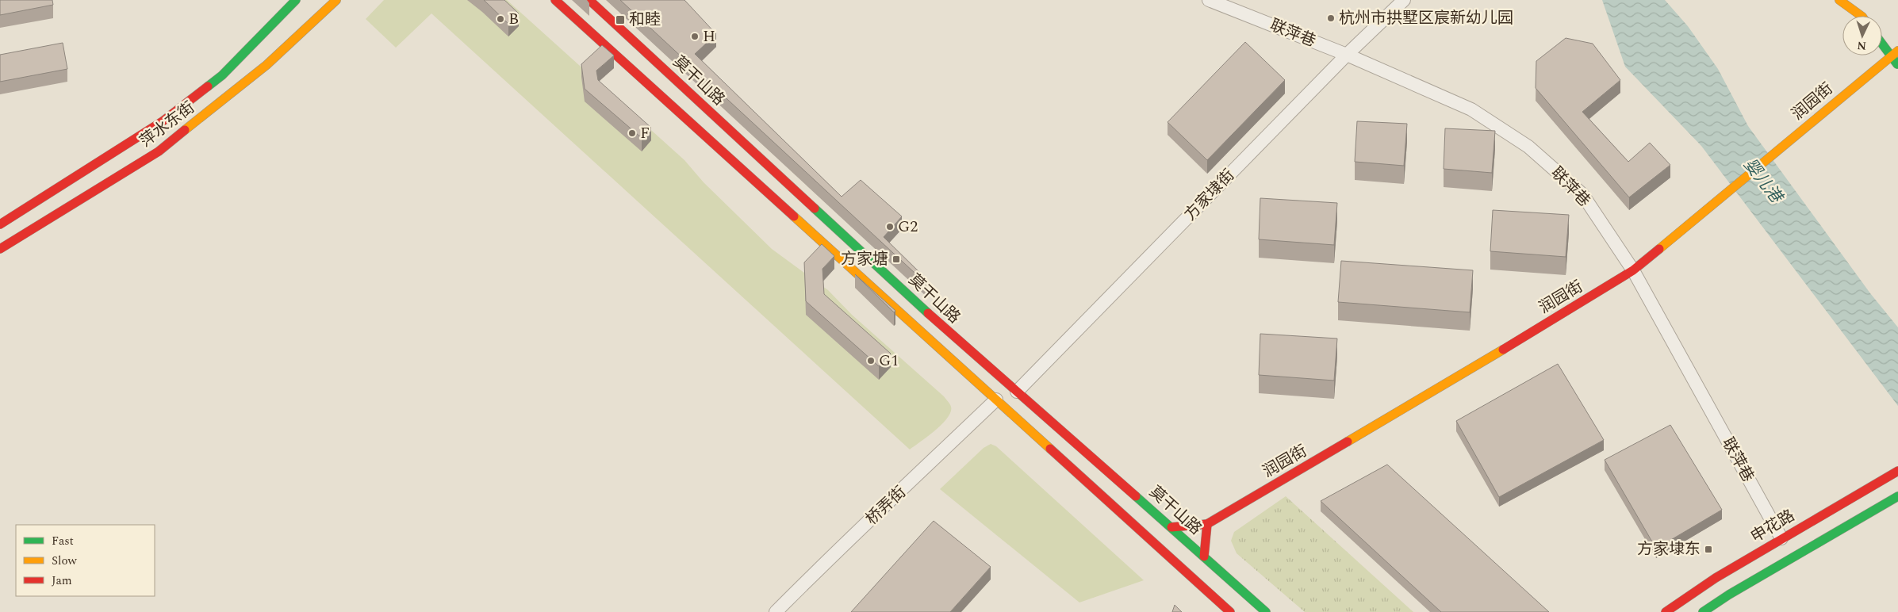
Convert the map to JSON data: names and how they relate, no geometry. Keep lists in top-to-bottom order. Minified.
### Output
{"streets":{"main road":["莫干山路","润园街","萍水东街","申花路"],"street":["联萍巷","方家埭街","桥弄街"]},"crossings":[["联萍巷","润园街"],["联萍巷","方家埭街"],["联萍巷","申花路"],["莫干山路","润园街"],["莫干山路","方家埭街"],["莫干山路","桥弄街"]],"water":["婴儿港"],"places":{"other":["杭州市拱墅区宸新幼儿园","B","H","F","G2","G1"],"transit":["和睦","方家塘","方家埭东"]},"legend":["Fast","Slow","Jam"],"north":"bottom"}
